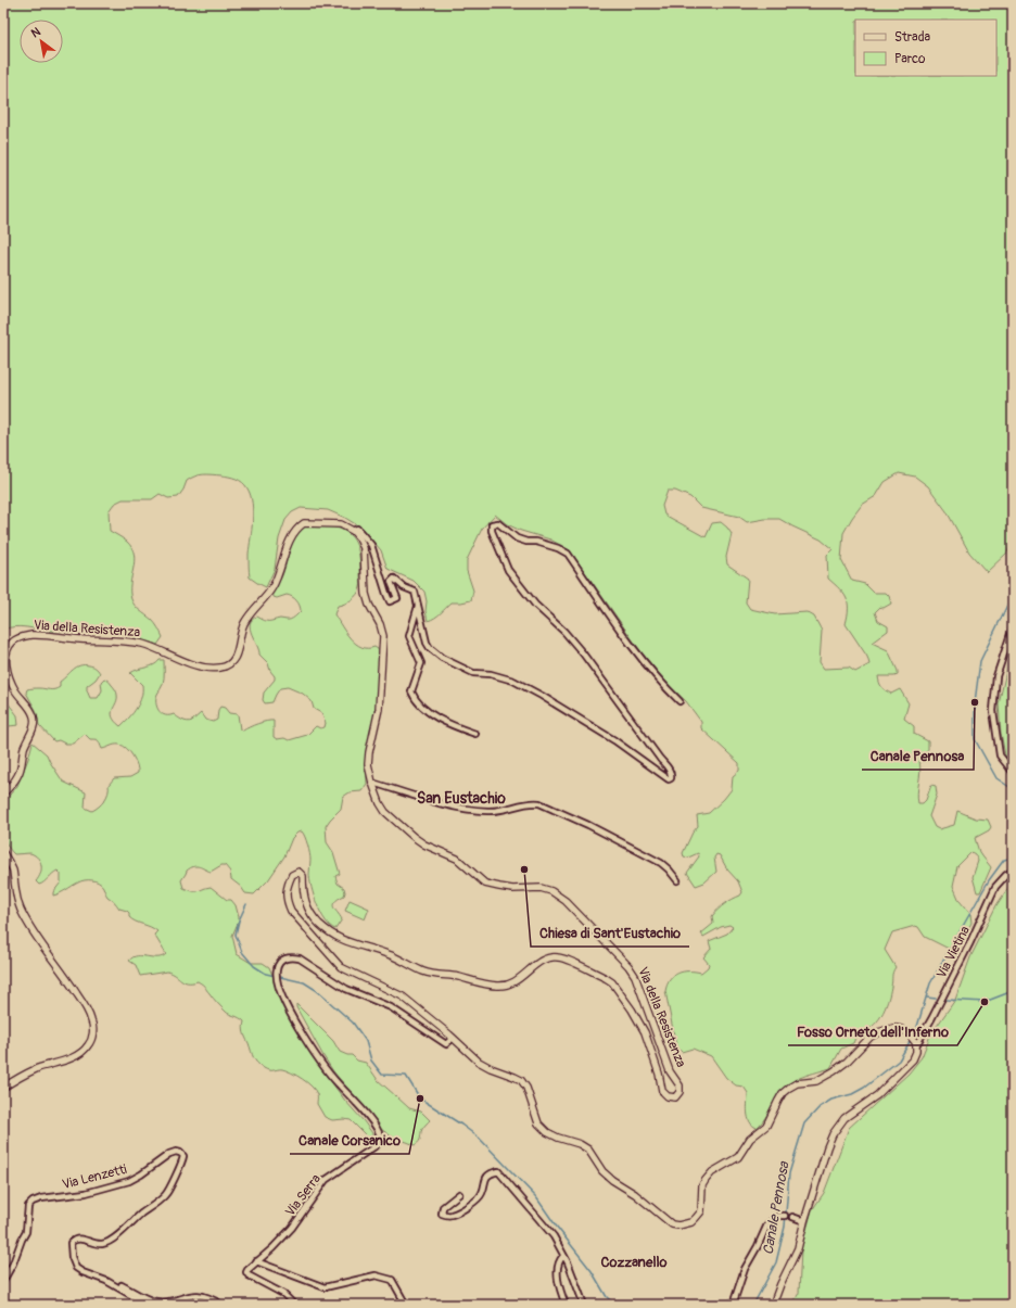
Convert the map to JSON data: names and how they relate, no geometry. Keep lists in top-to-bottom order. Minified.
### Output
{"streets":{"street":["Via della Resistenza","Via Vietina","Via Lenzetti","Via Serra"]},"crossings":[["Via della Resistenza","Via Vietina"],["Via della Resistenza","Via Serra"]],"districts":["San Eustachio","Cozzanello"],"water":["Canale Pennosa"],"places":["Canale Pennosa","Chiesa di Sant'Eustachio","Fosso Orneto dell'Inferno","Canale Corsanico"],"legend":["Strada","Parco"],"north":"top left"}
